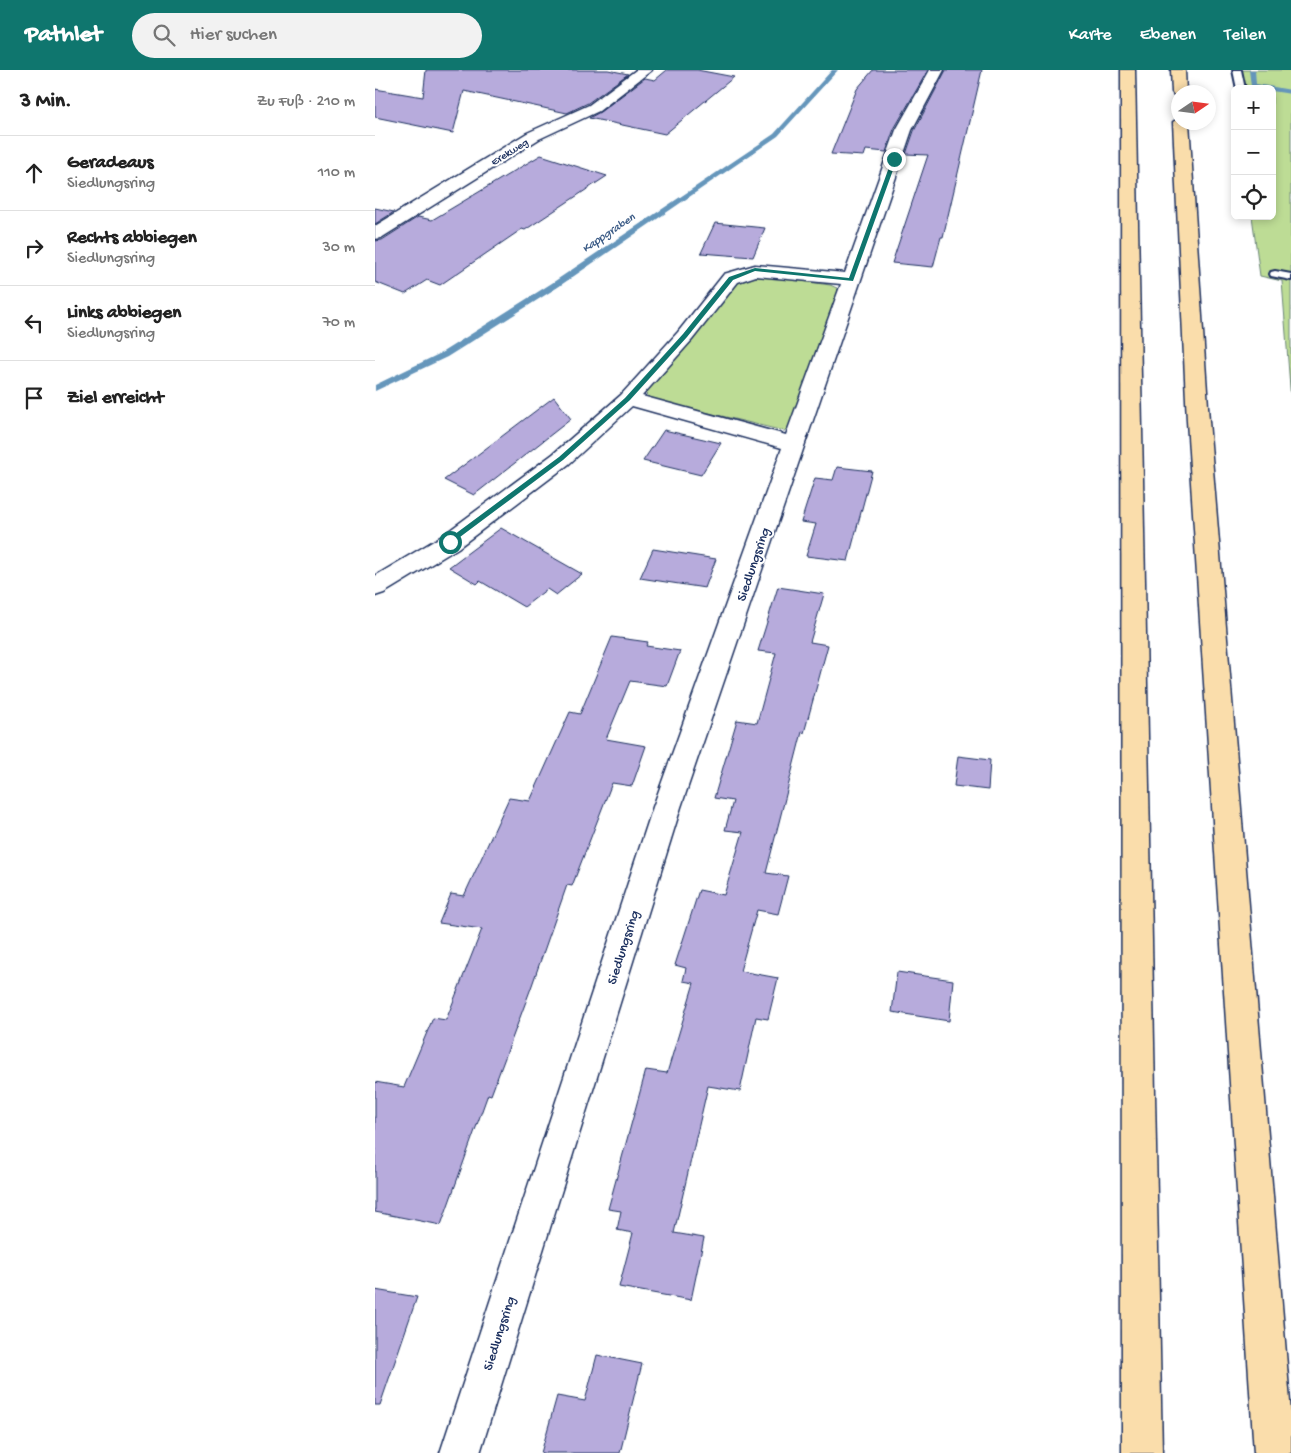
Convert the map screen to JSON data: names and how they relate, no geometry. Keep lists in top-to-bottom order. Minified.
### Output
{"streets":{"street":["Erekweg","Siedlungsring"]},"water":["Kappgraben"],"north":"right","page":{"header":"Pathlet","search":"Hier suchen","nav":["Karte","Ebenen","Teilen"],"heading":["3 Min.","Zu Fuß · 210 m"],"map_buttons":["+","−"],"list":[["Geradeaus","Siedlungsring","110 m"],["Rechts abbiegen","Siedlungsring","30 m"],["Links abbiegen","Siedlungsring","70 m"],"Ziel erreicht"]}}
